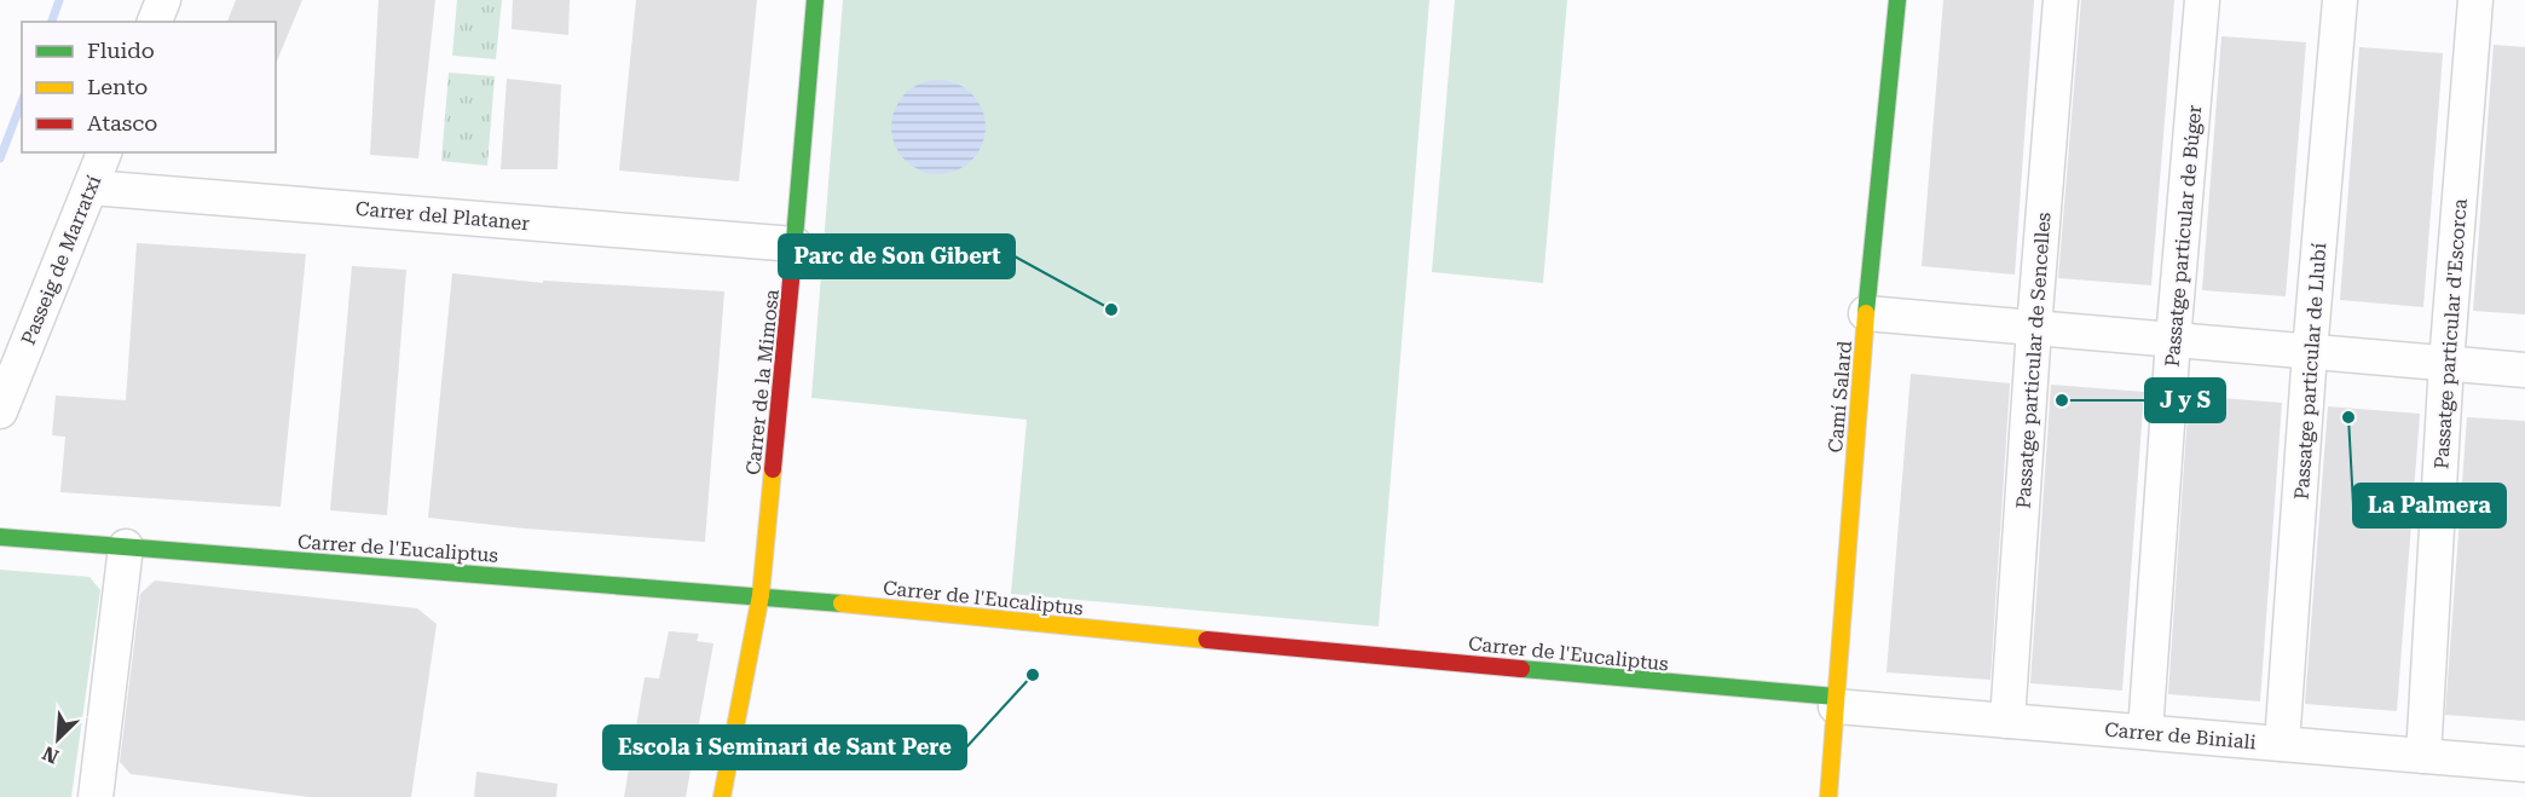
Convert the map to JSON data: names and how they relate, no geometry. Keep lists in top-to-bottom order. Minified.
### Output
{"streets":{"street":["Carrer del Plataner","Passatge particular de Búger","Passeig de Marratxí","Passatge particular d'Escorca","Passatge particular de Sencelles","Passatge particular de Llubí","Carrer de la Mimosa","Camí Salard","Carrer de l'Eucaliptus","Carrer de Biniali"]},"crossings":[["Carrer del Plataner","Passeig de Marratxí"],["Carrer del Plataner","Carrer de la Mimosa"],["Passatge particular de Búger","Carrer de Biniali"],["Passatge particular d'Escorca","Carrer de Biniali"],["Passatge particular de Sencelles","Carrer de Biniali"],["Passatge particular de Llubí","Carrer de Biniali"],["Carrer de la Mimosa","Carrer de l'Eucaliptus"],["Camí Salard","Carrer de l'Eucaliptus"],["Camí Salard","Carrer de Biniali"],["Carrer de l'Eucaliptus","Carrer de Biniali"]],"places":["Parc de Son Gibert","J y S","La Palmera","Escola i Seminari de Sant Pere"],"legend":["Fluido","Lento","Atasco"],"north":"bottom left"}
